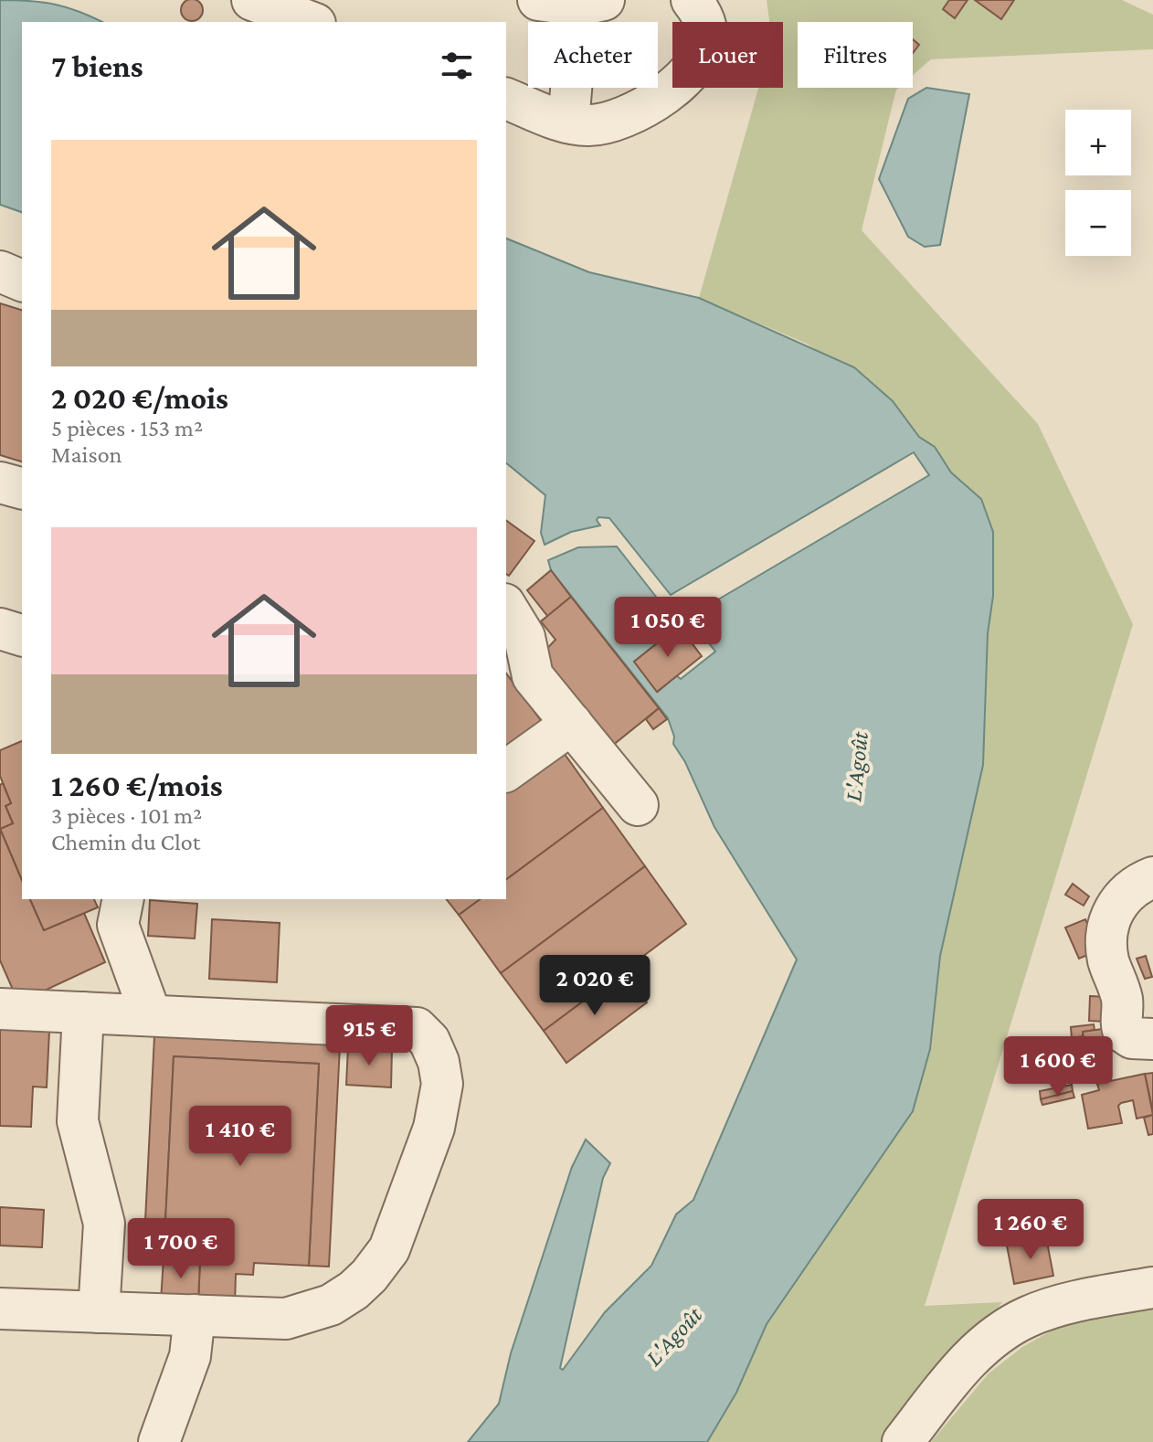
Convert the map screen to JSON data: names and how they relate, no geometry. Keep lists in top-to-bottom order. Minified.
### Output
{"water":["L'Agoût"],"page":{"chip":["Acheter","Louer","Filtres"],"heading":"7 biens","map_buttons":["+","−"],"list":[{"name":"2 020 €/mois","note":"5 pièces · 153 m² · Maison"},{"name":"1 260 €/mois","note":"3 pièces · 101 m² · Chemin du Clot"}],"price":["1 050 €","2 020 €","915 €","1 600 €","1 410 €","1 260 €","1 700 €"]}}
